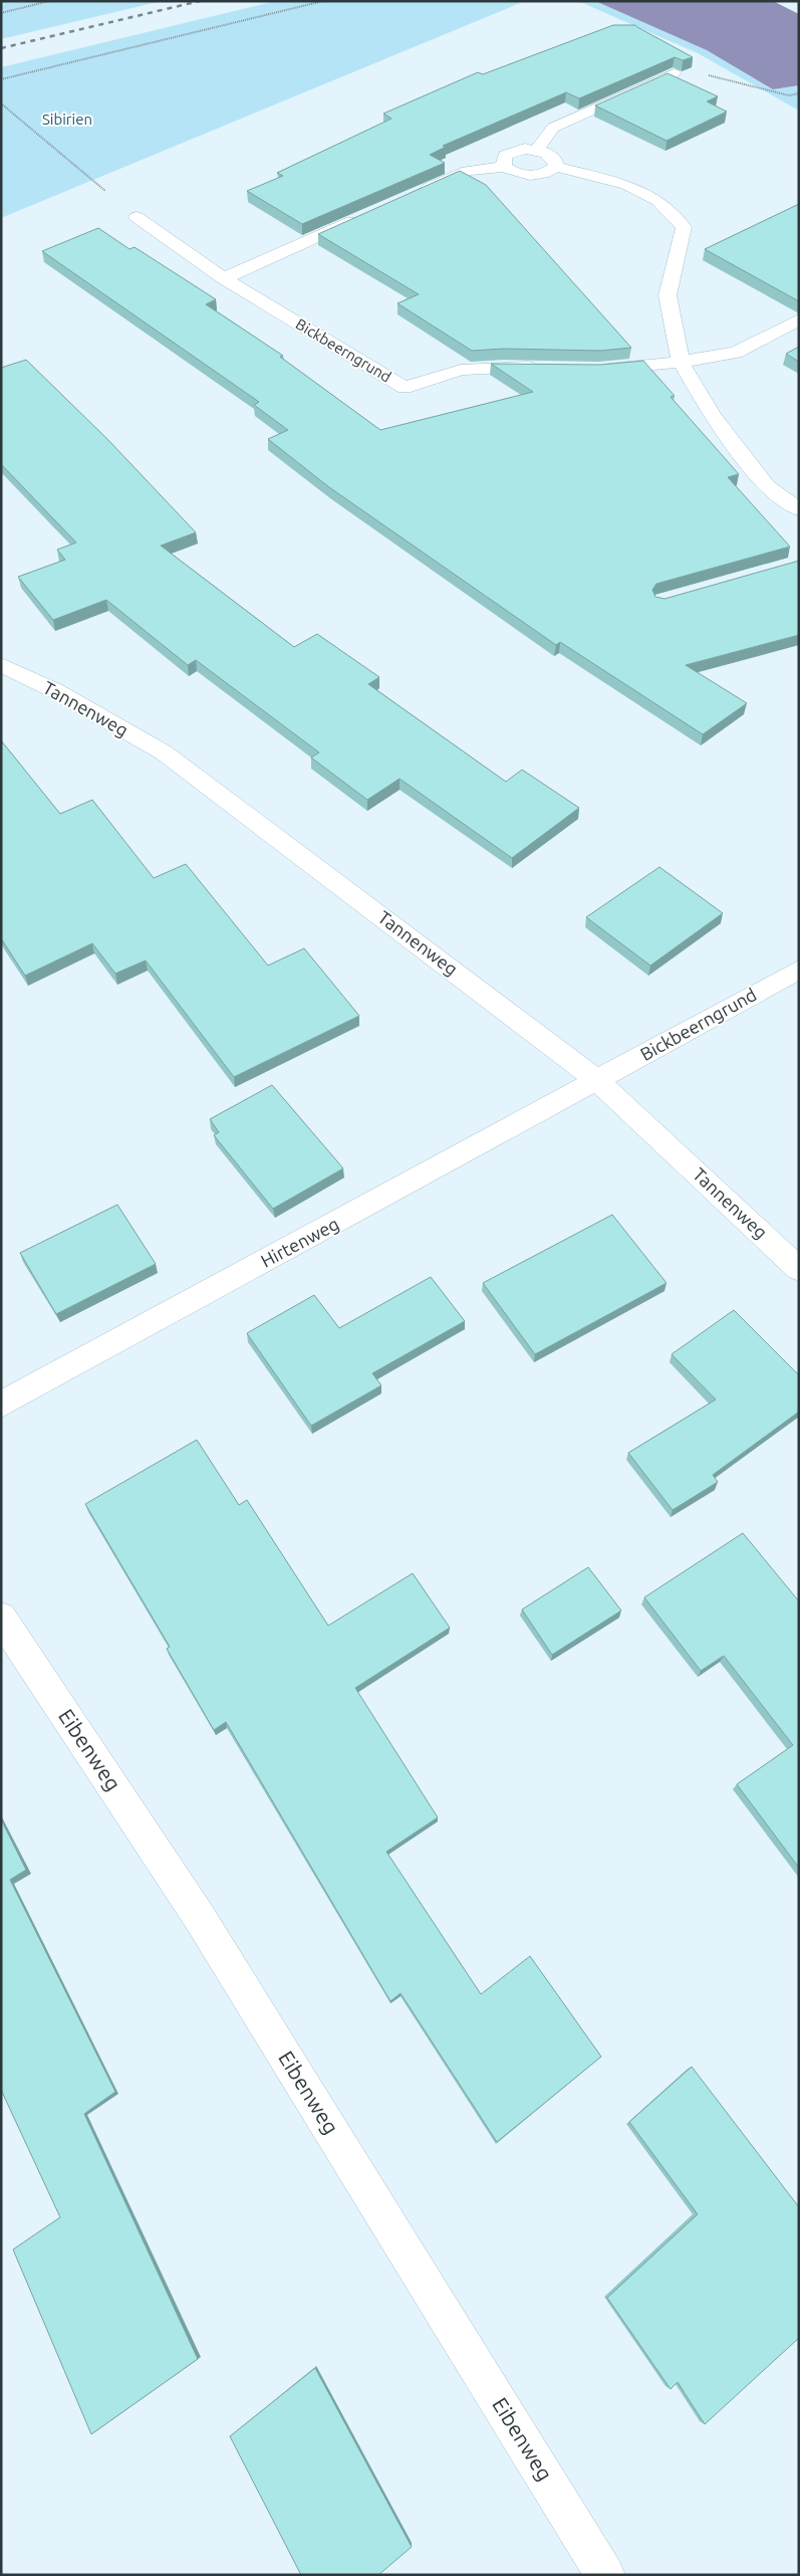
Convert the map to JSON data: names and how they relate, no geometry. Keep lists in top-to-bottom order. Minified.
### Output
{"streets":{"street":["Bickbeerngrund","Tannenweg","Hirtenweg","Eibenweg"]},"crossings":[["Bickbeerngrund","Tannenweg"],["Bickbeerngrund","Hirtenweg"],["Tannenweg","Hirtenweg"]],"parks":["Sibirien"]}
